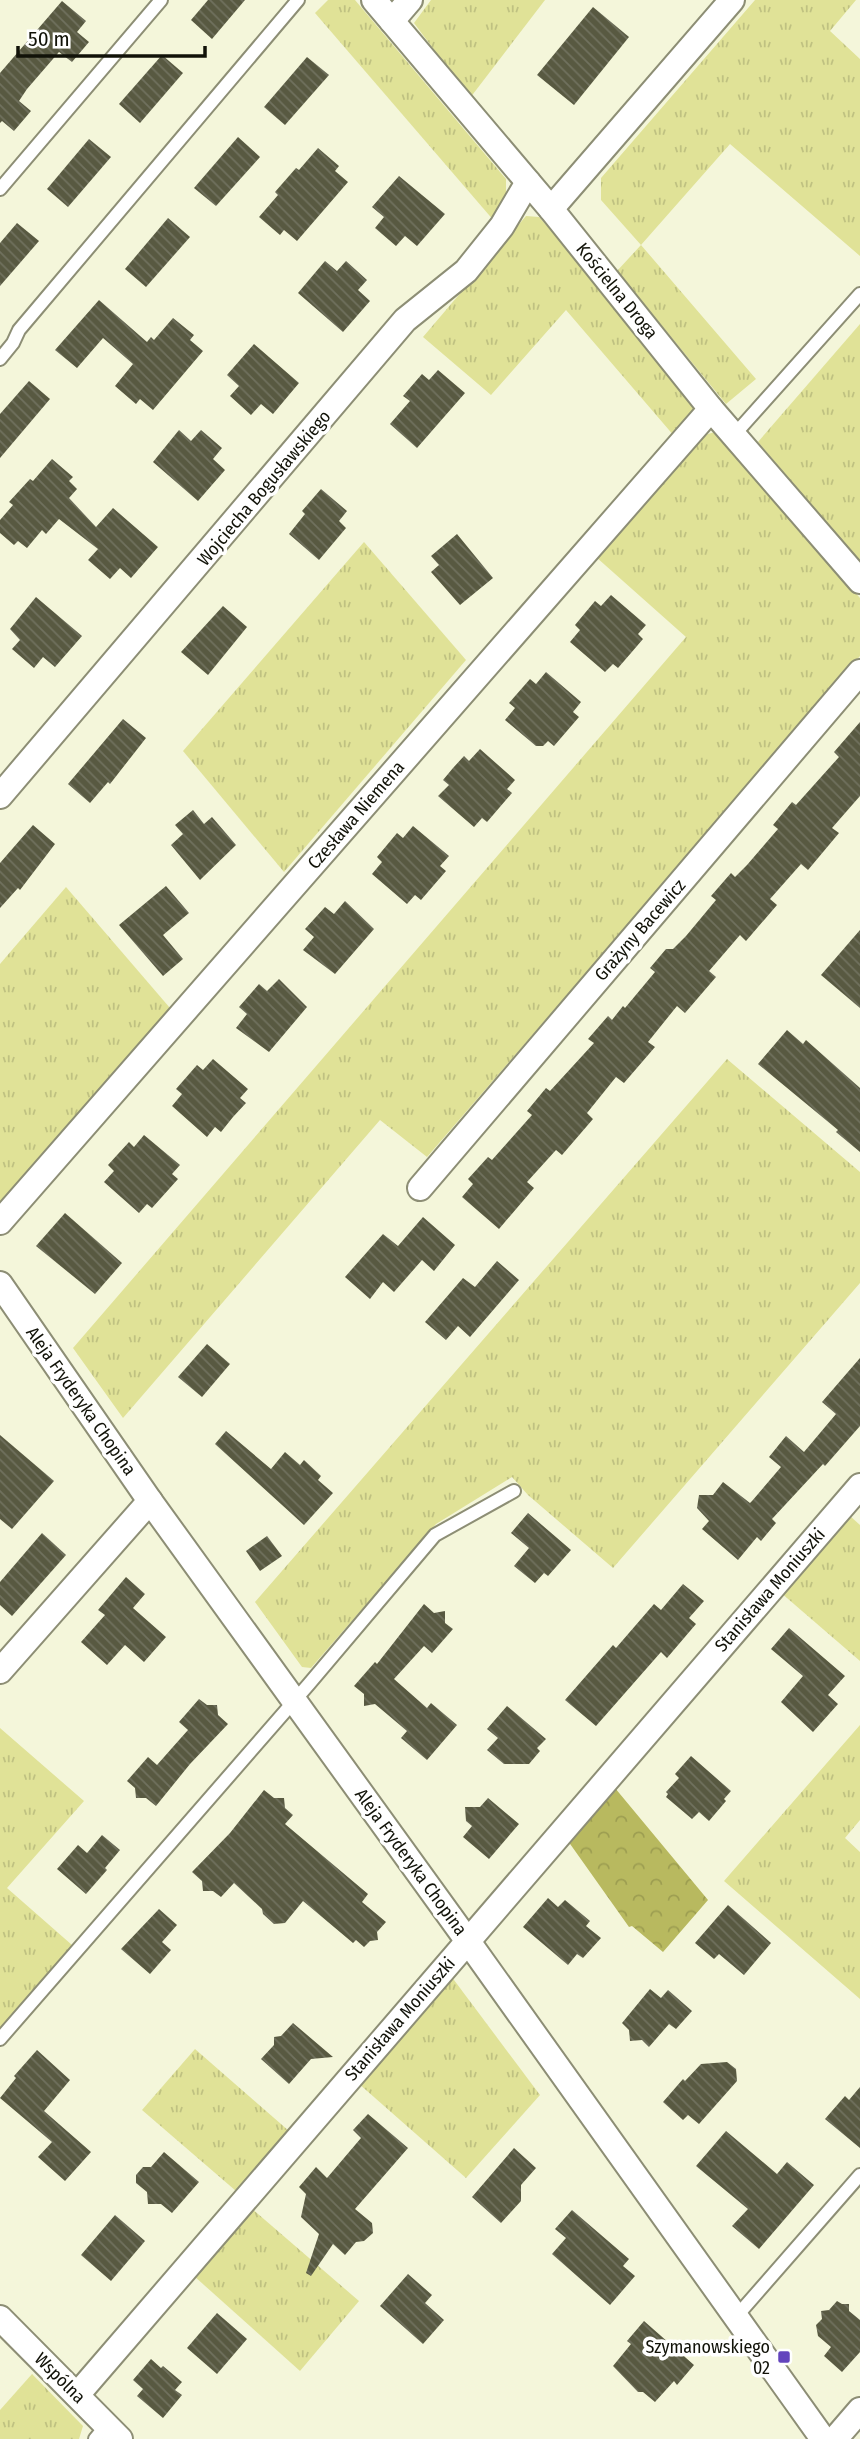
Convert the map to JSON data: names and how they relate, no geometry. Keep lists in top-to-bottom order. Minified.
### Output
{"streets":{"street":["Kościelna Droga","Wojciecha Bogusławskiego","Czesława Niemena","Grażyny Bacewicz","Aleja Fryderyka Chopina","Stanisława Moniuszki","Wspólna"]},"crossings":[["Kościelna Droga","Wojciecha Bogusławskiego"],["Kościelna Droga","Czesława Niemena"],["Aleja Fryderyka Chopina","Stanisława Moniuszki"],["Stanisława Moniuszki","Wspólna"]],"places":{"transit":["Szymanowskiego 02"]},"scale_bar":"50 m"}
